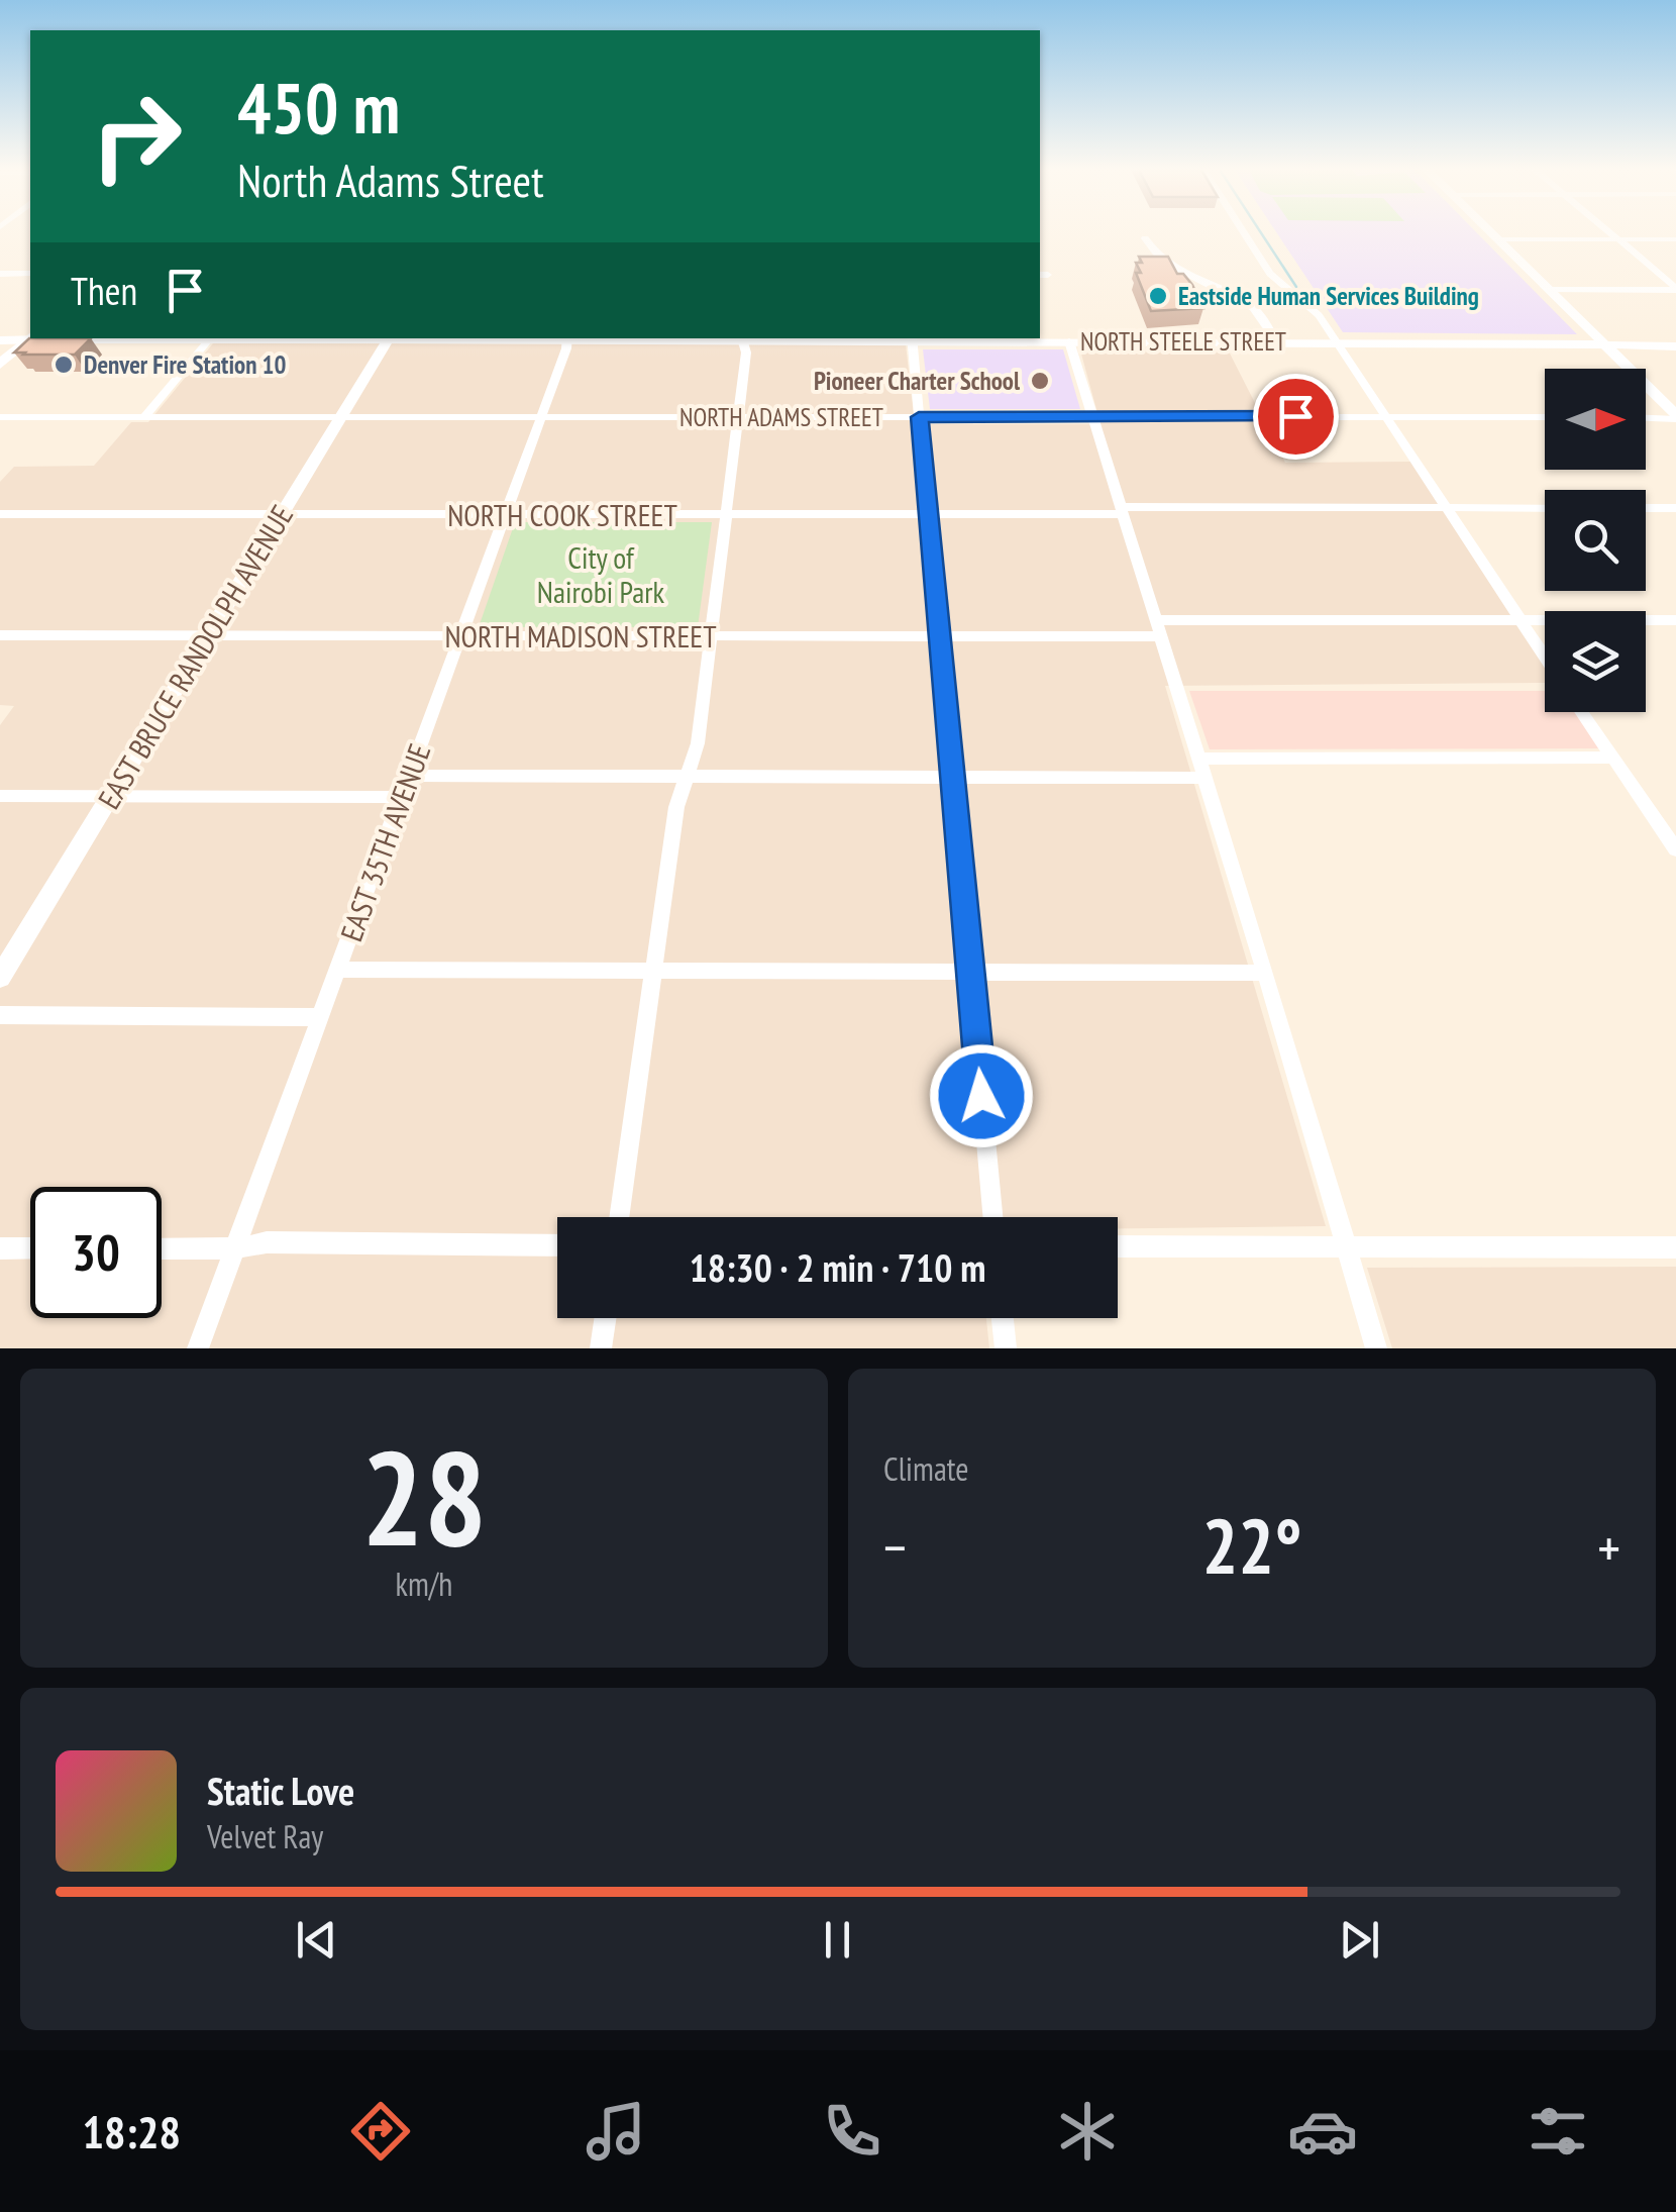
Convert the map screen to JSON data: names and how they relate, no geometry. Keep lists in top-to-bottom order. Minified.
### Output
{"streets":{"street":["NORTH STEELE STREET","NORTH ADAMS STREET","NORTH COOK STREET","NORTH MADISON STREET","EAST BRUCE RANDOLPH AVENUE","EAST 35TH AVENUE"]},"crossings":[["NORTH STEELE STREET","EAST BRUCE RANDOLPH AVENUE"],["NORTH STEELE STREET","EAST 35TH AVENUE"],["NORTH ADAMS STREET","EAST BRUCE RANDOLPH AVENUE"],["NORTH ADAMS STREET","EAST 35TH AVENUE"],["NORTH COOK STREET","EAST BRUCE RANDOLPH AVENUE"],["NORTH COOK STREET","EAST 35TH AVENUE"],["NORTH MADISON STREET","EAST BRUCE RANDOLPH AVENUE"],["NORTH MADISON STREET","EAST 35TH AVENUE"]],"parks":["City of Nairobi Park"],"places":["Eastside Human Services Building","Denver Fire Station 10","Pioneer Charter School"],"north":"right","page":{"turn":["450 m","North Adams Street"],"then":"Then","limit":"30","trip":"18:30 · 2 min · 710 m","tile":[["28","km/h"],"Climate"],"heat":["−","22°","+"],"song":["Static Love","Velvet Ray"],"tabs":"18:28"}}
